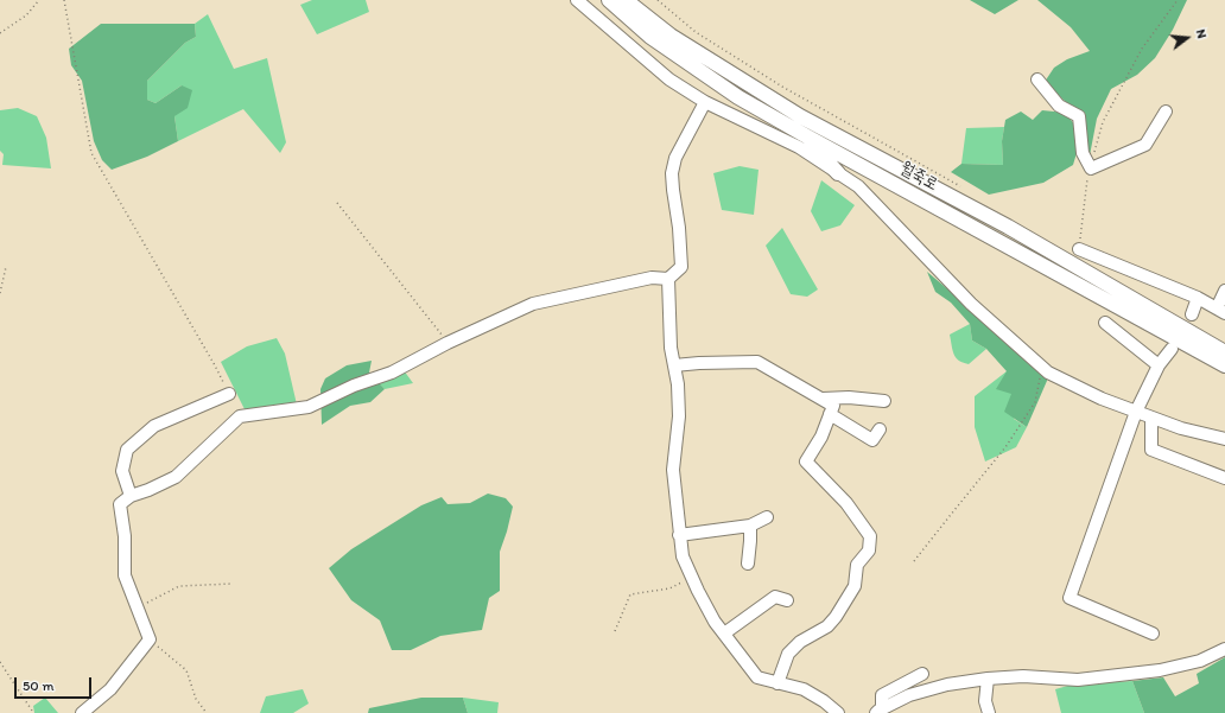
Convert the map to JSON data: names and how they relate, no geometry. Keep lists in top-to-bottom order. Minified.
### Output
{"streets":{"main road":["월죽로"]},"scale_bar":"50 m","north":"right"}
